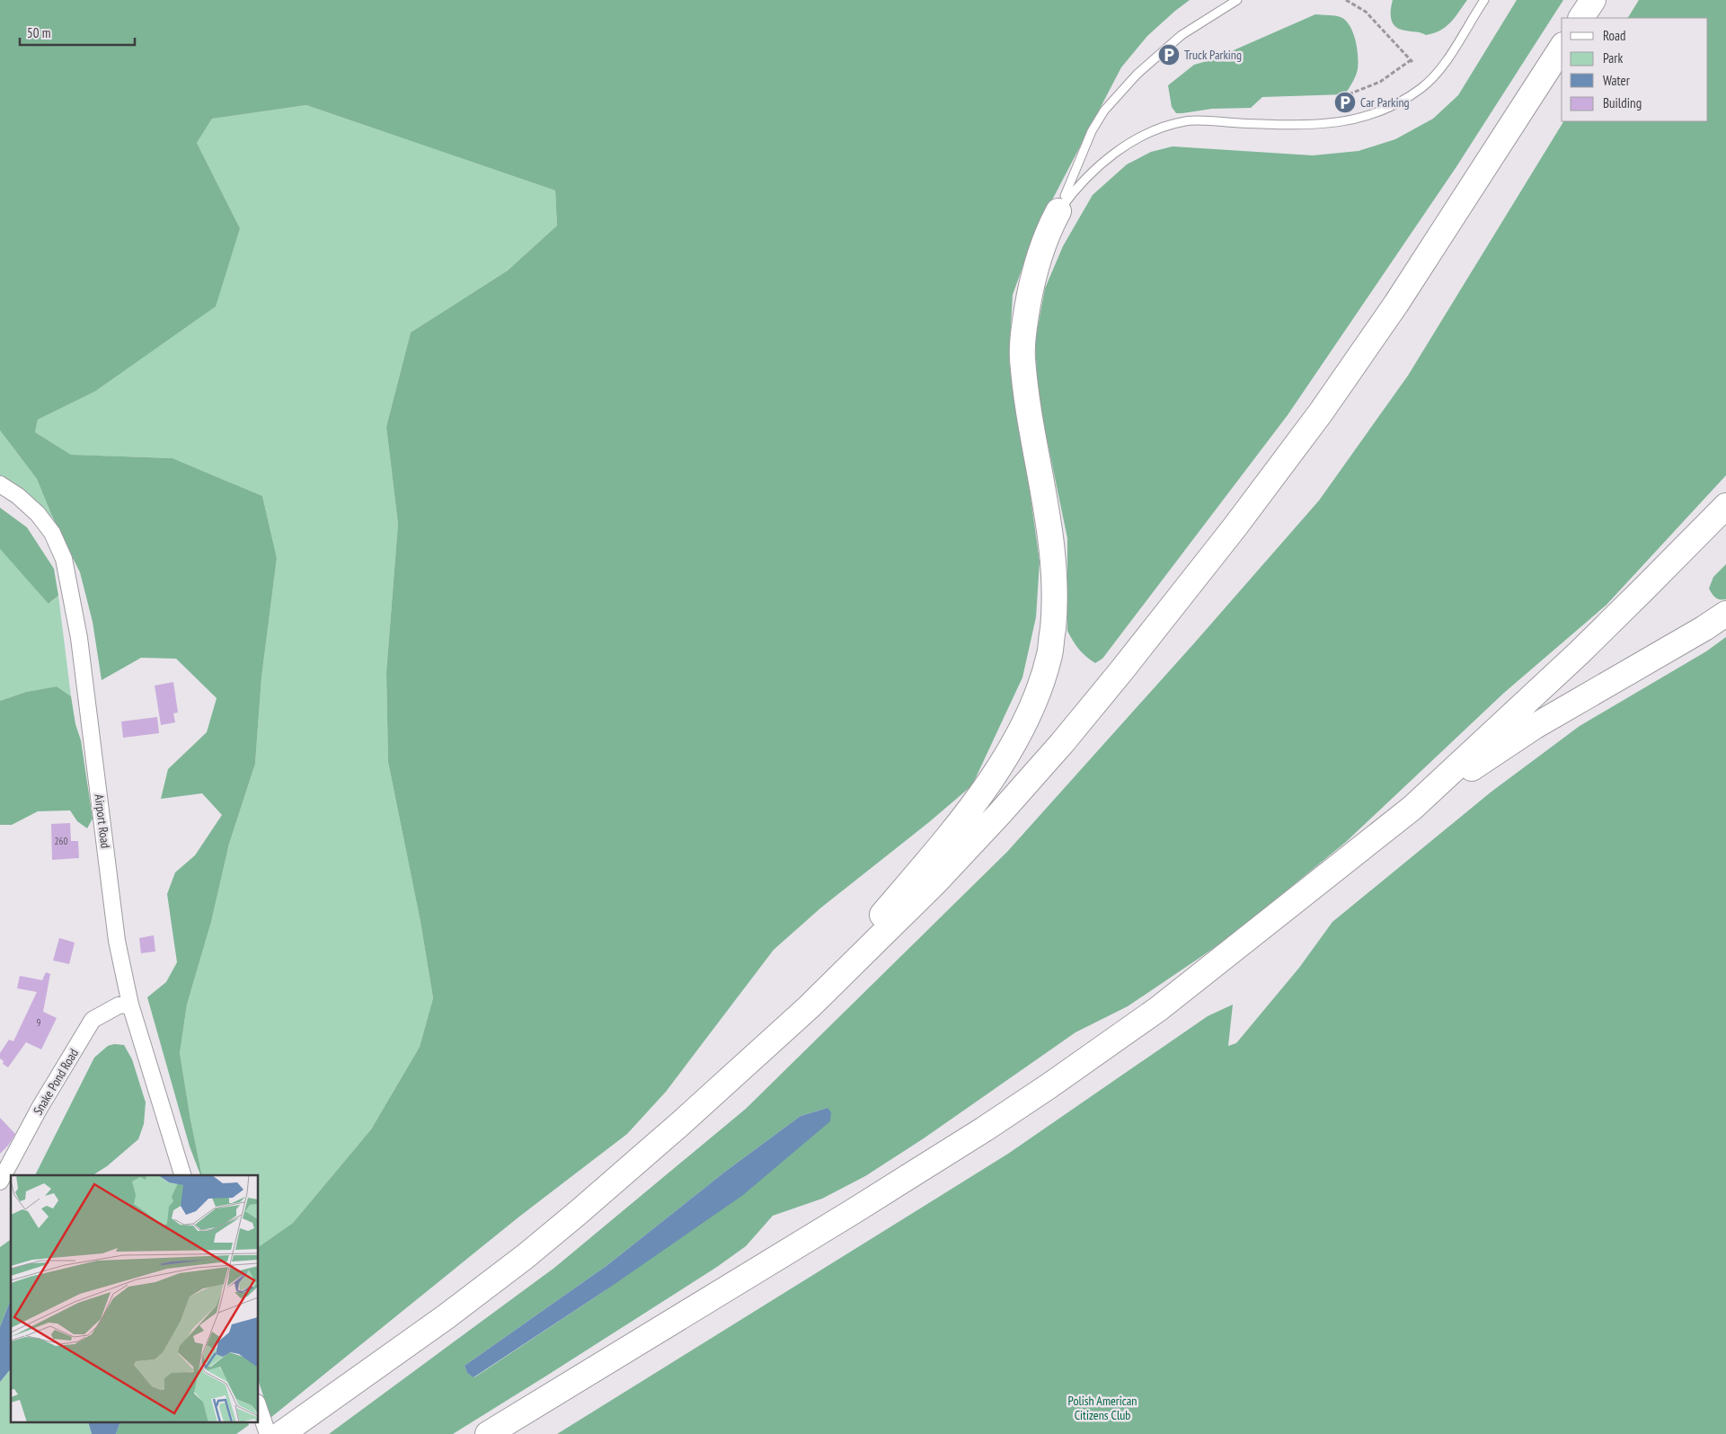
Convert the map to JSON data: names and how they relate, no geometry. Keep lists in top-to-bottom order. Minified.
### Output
{"streets":{"street":["Airport Road","Snake Pond Road"]},"crossings":[["Airport Road","Snake Pond Road"]],"parks":["Polish American Citizens Club"],"places":{"parking":["Truck Parking","Car Parking"]},"house_numbers":["260","9"],"legend":["Road","Park","Water","Building"],"scale_bar":"50 m"}
